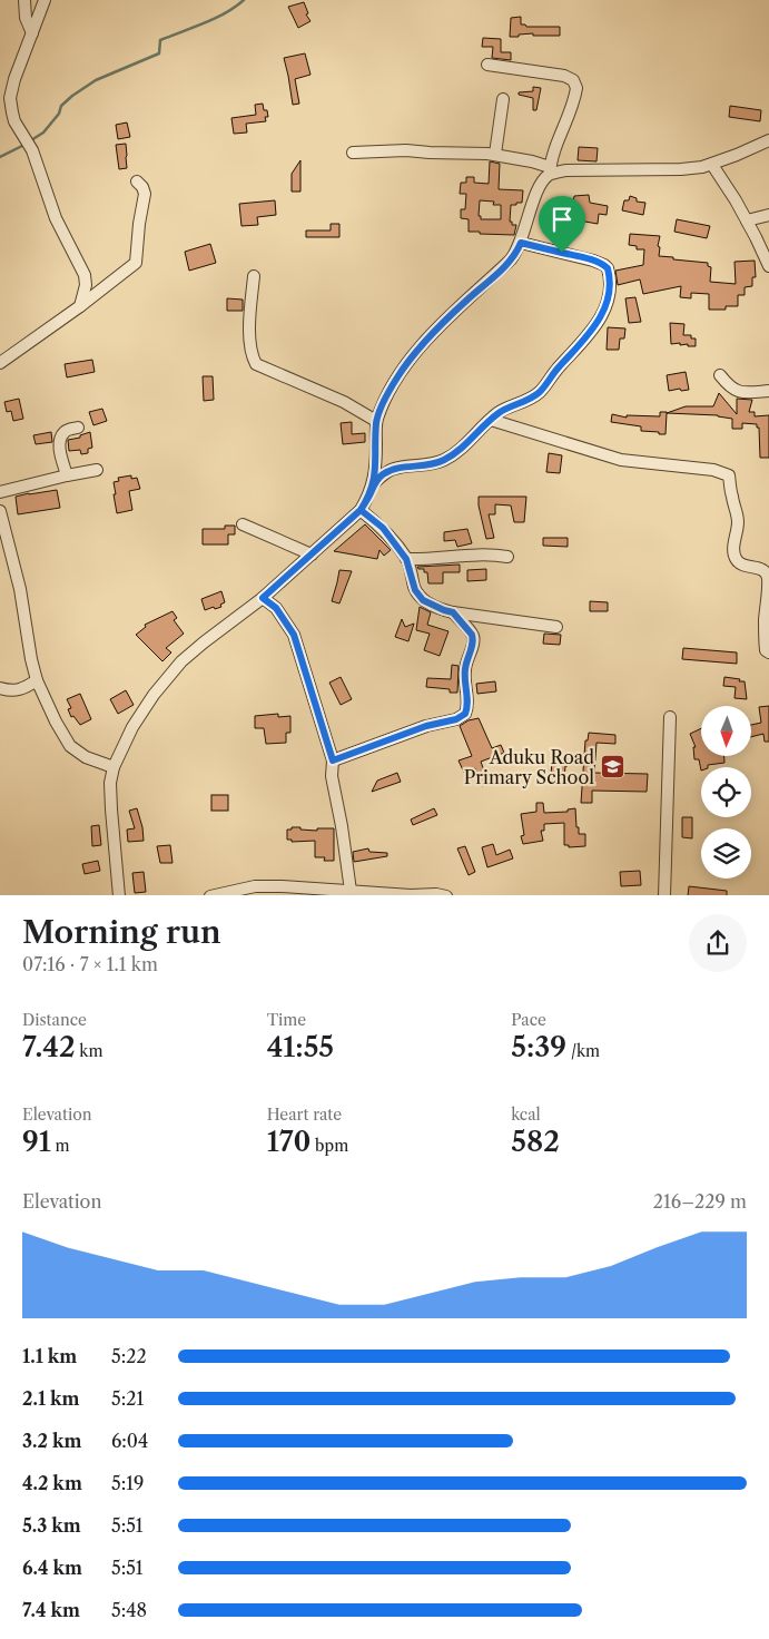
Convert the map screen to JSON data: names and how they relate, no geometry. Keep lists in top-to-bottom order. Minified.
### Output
{"places":{"school or university":["Aduku Road Primary School"]},"north":"bottom","page":{"heading":["Morning run","07:16 · 7 × 1.1 km"],"stats":[["Distance","7.42 km"],["Time","41:55"],["Pace","5:39 /km"],["Elevation","91 m"],["Heart rate","170 bpm"],["kcal","582"]],"chart":["Elevation","216–229 m"],"list":[{"name":"1.1 km","note":"5:22"},{"name":"2.1 km","note":"5:21"},{"name":"3.2 km","note":"6:04"},{"name":"4.2 km","note":"5:19"},{"name":"5.3 km","note":"5:51"},{"name":"6.4 km","note":"5:51"},{"name":"7.4 km","note":"5:48"}]}}
